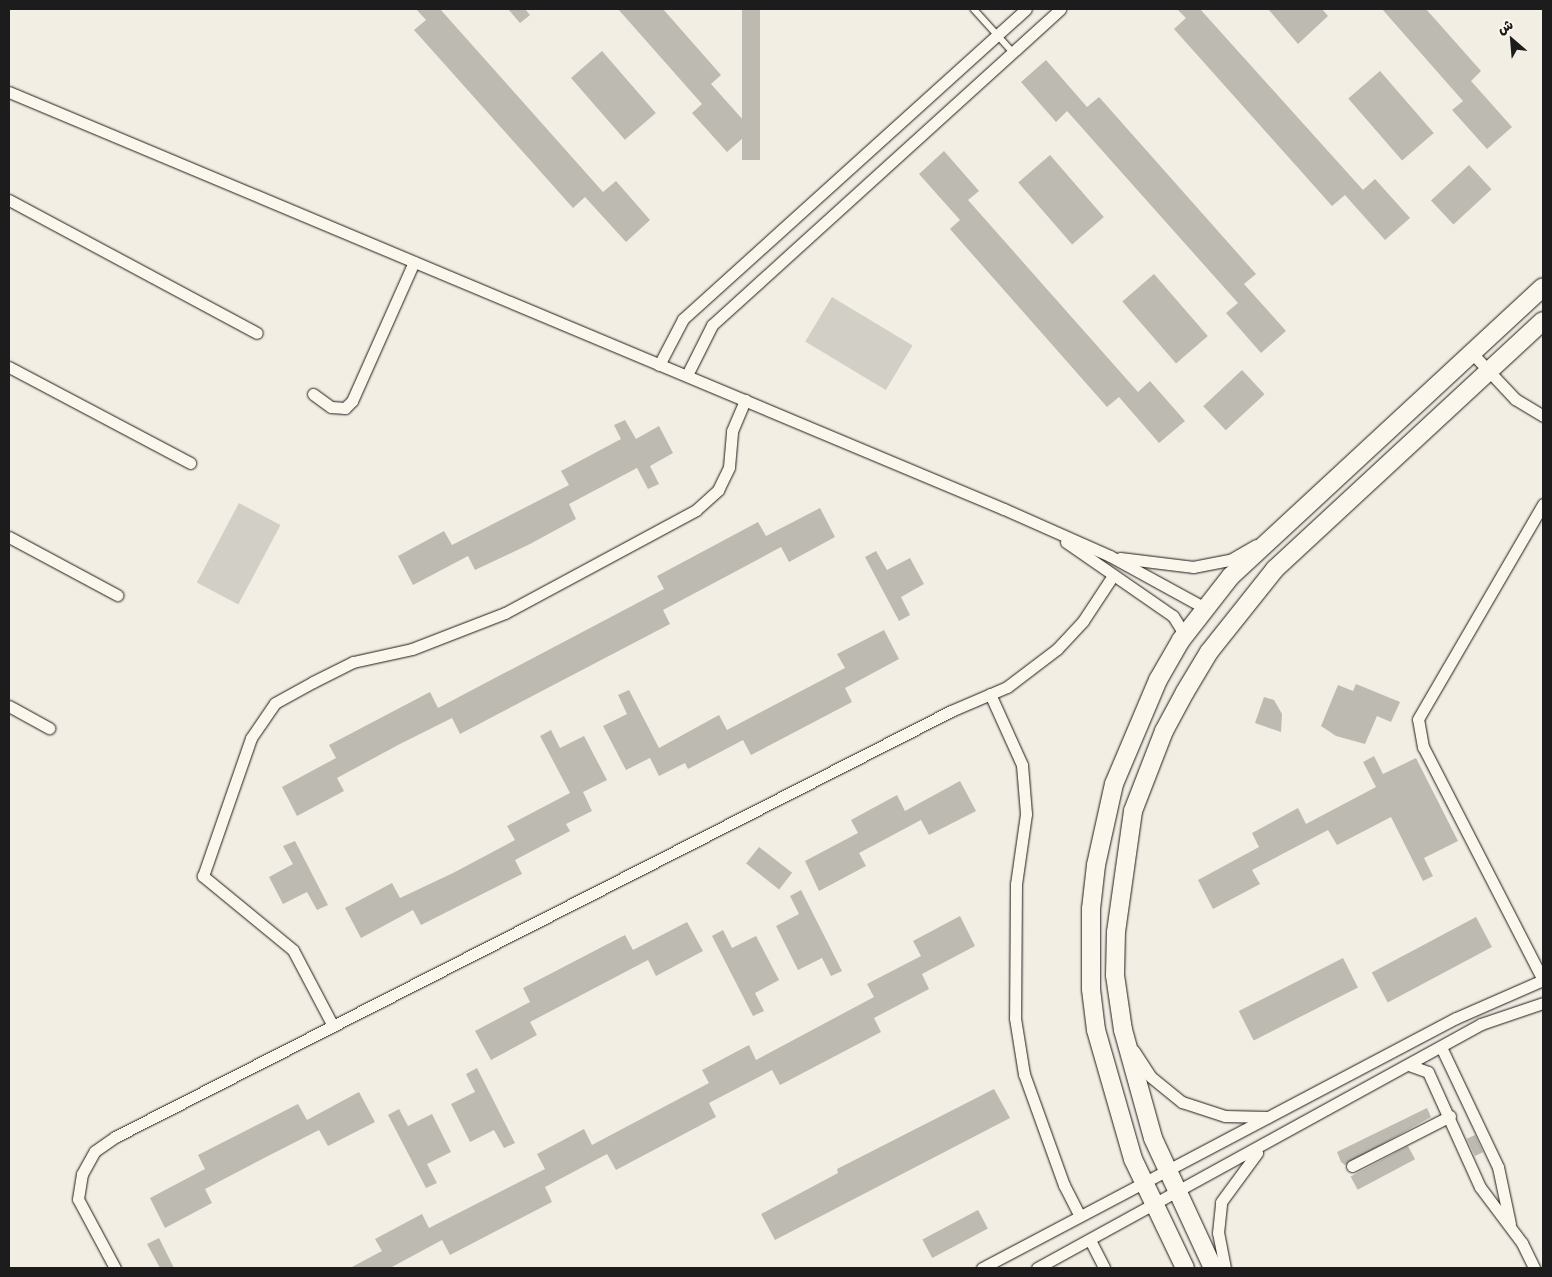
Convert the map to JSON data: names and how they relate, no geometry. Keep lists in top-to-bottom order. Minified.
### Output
{"north":"top left"}
